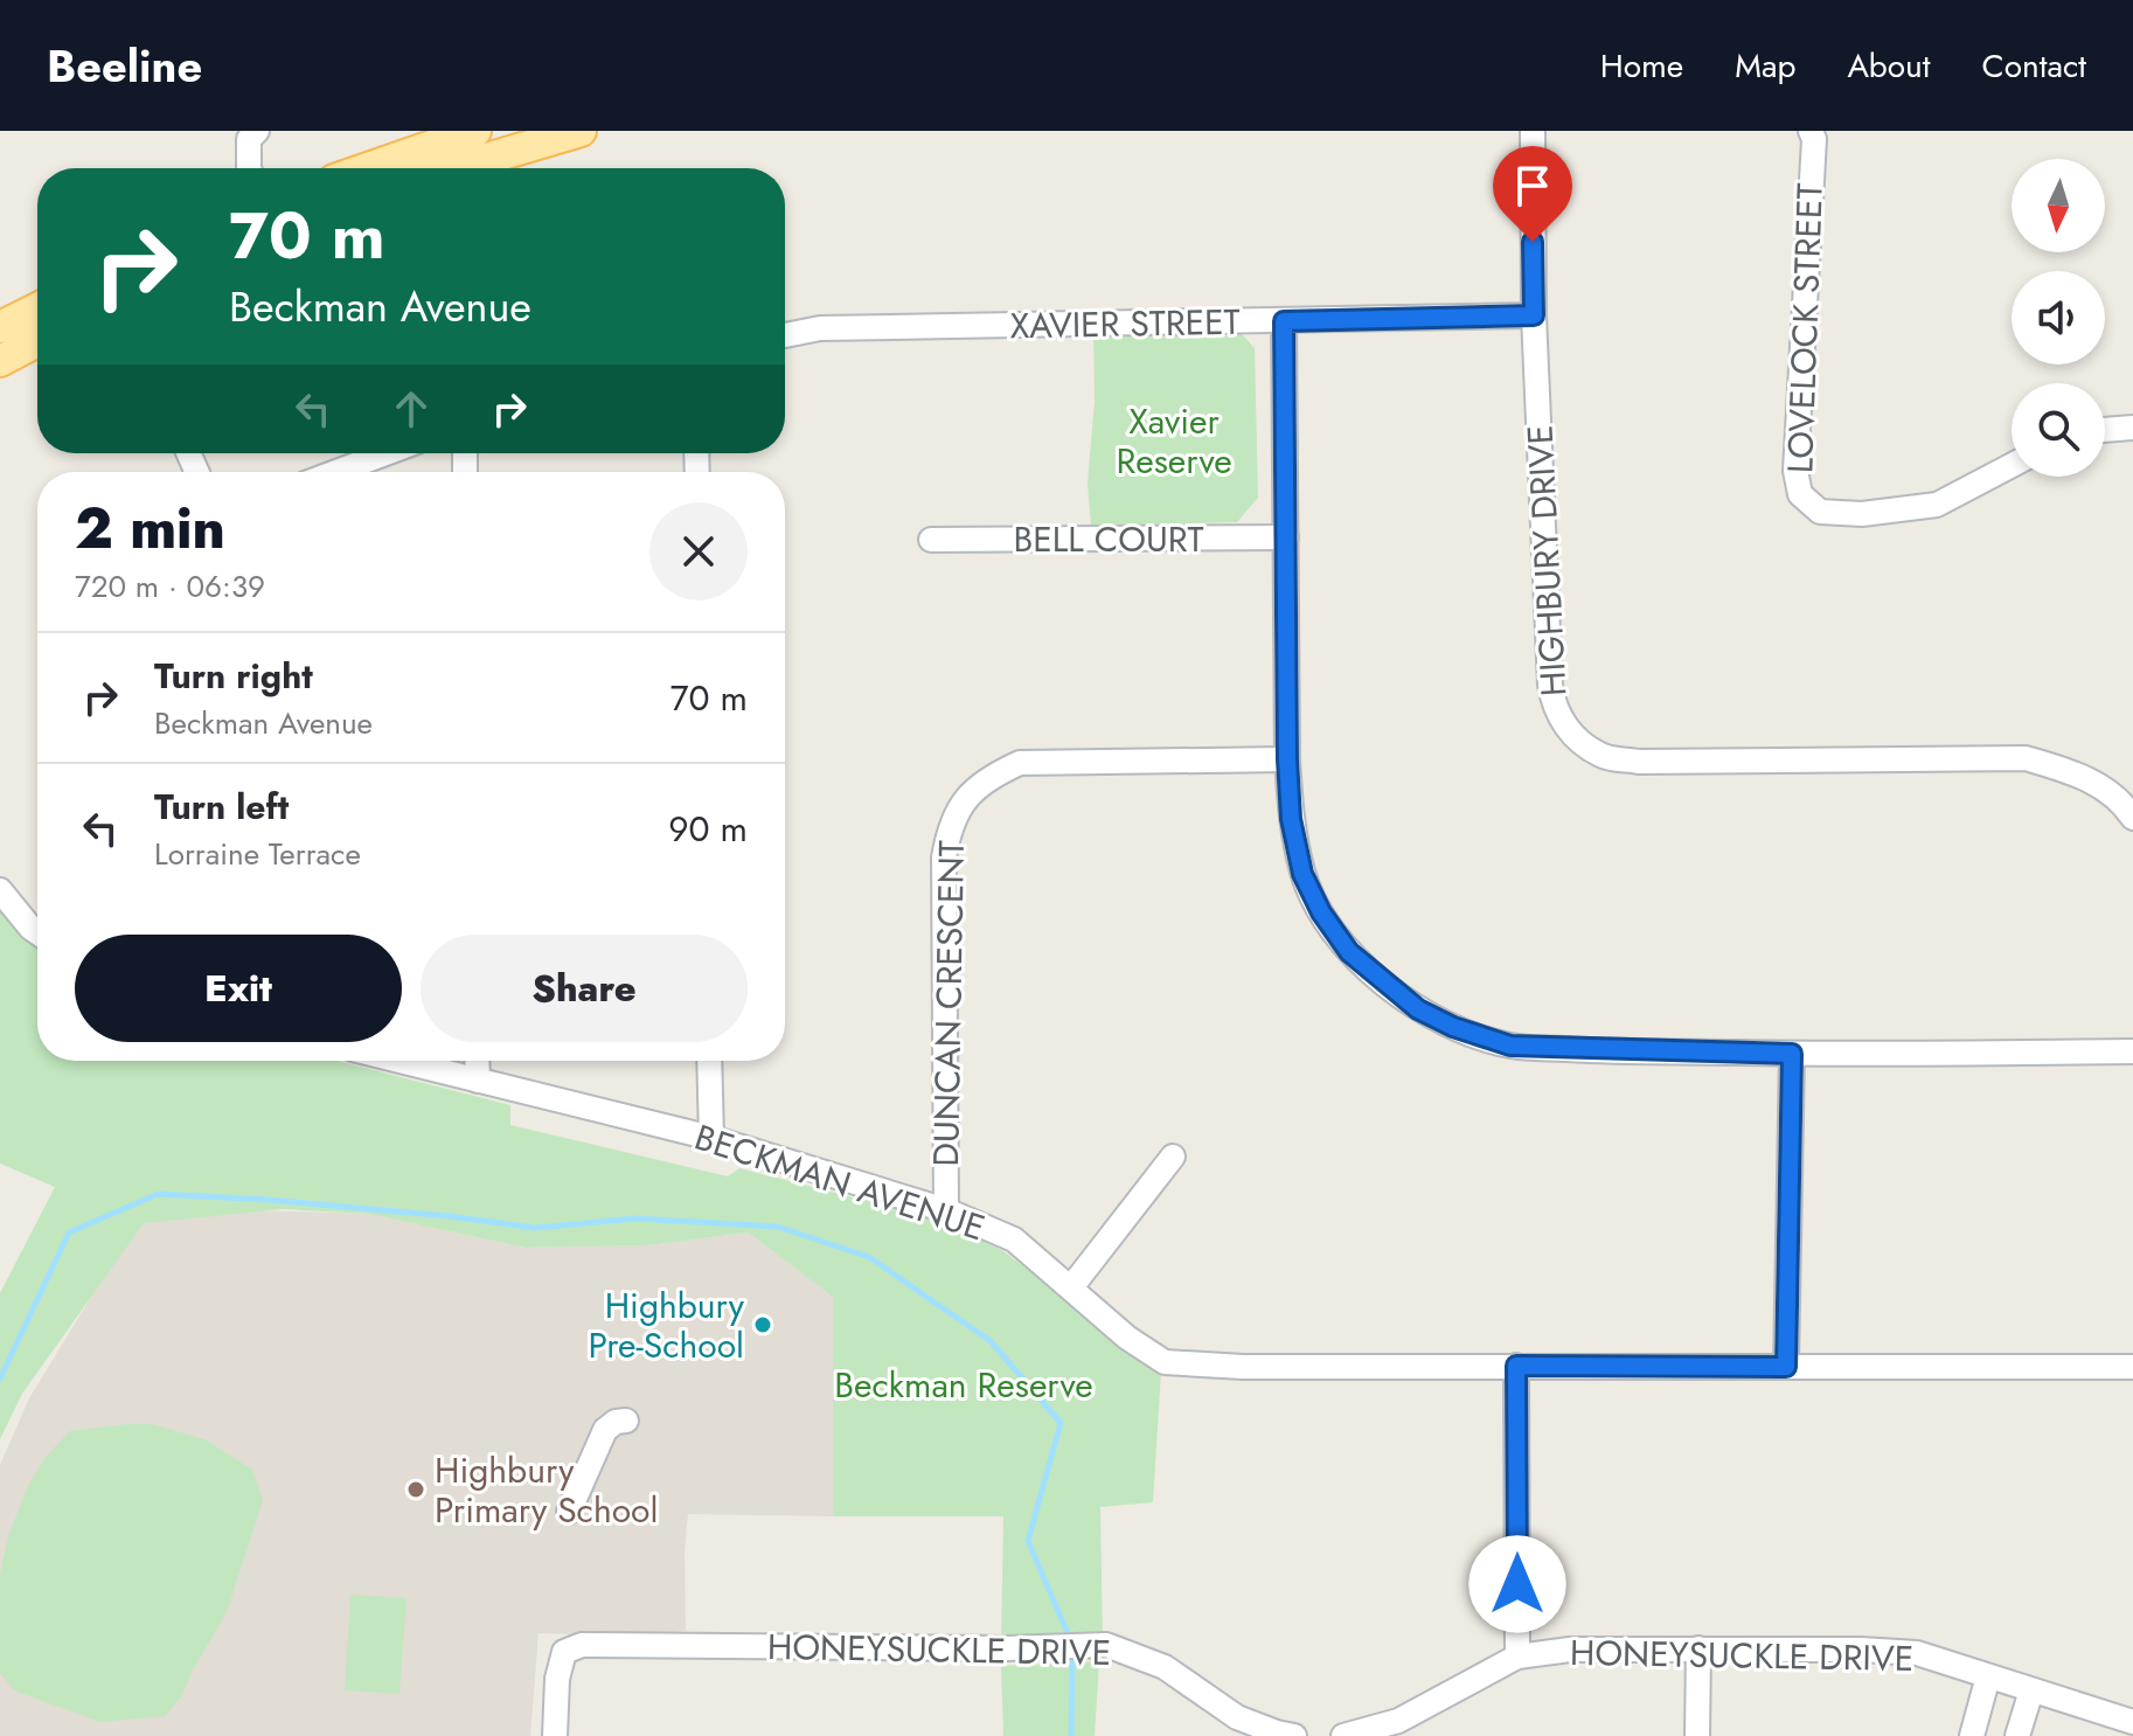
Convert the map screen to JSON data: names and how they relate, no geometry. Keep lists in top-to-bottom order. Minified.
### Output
{"streets":{"street":["XAVIER STREET","LOVELOCK STREET","BELL COURT","HIGHBURY DRIVE","DUNCAN CRESCENT","BECKMAN AVENUE","HONEYSUCKLE DRIVE"]},"crossings":[["XAVIER STREET","HIGHBURY DRIVE"],["DUNCAN CRESCENT","BECKMAN AVENUE"]],"parks":["Xavier Reserve","Beckman Reserve"],"places":["Highbury Pre-School","Highbury Primary School"],"north":"bottom","page":{"header":"Beeline","nav":["Home","Map","About","Contact"],"turn":["70 m","Beckman Avenue"],"heading":["2 min","720 m · 06:39"],"list":[{"name":"Turn right","note":"Beckman Avenue","value":"70 m"},{"name":"Turn left","note":"Lorraine Terrace","value":"90 m"}],"buttons":["Exit","Share"]}}
